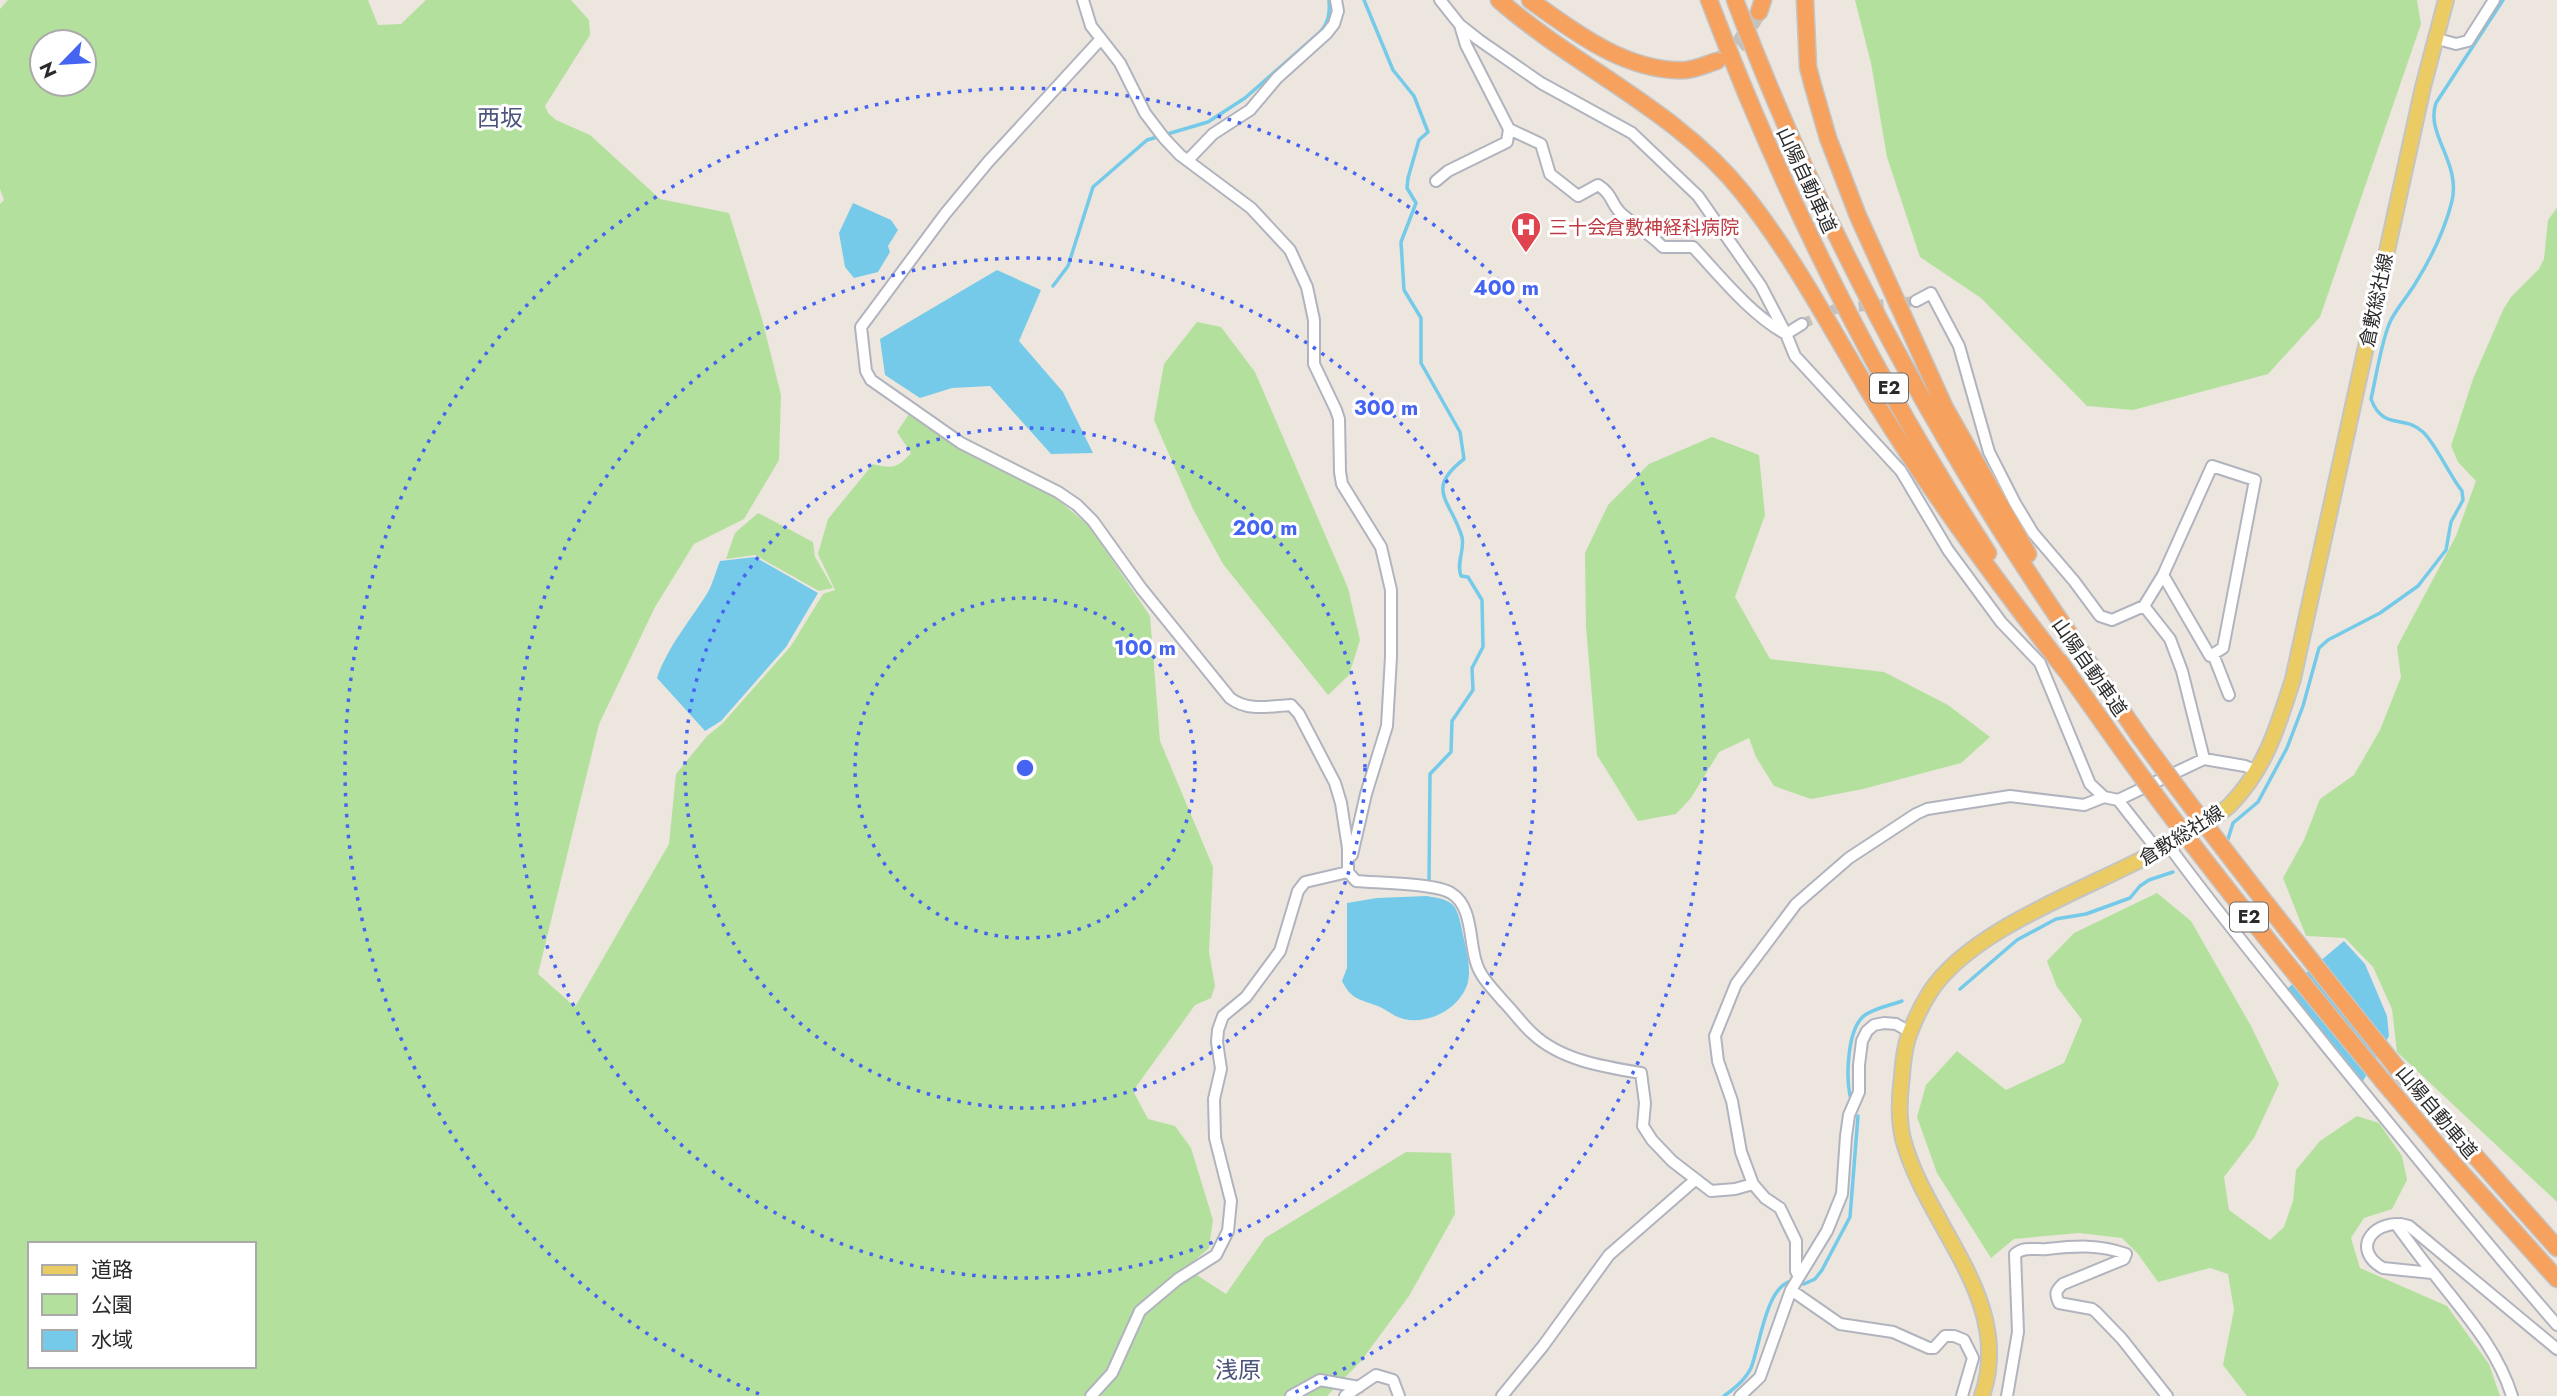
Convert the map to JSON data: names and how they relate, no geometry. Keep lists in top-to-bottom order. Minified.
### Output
{"streets":{"highway":["山陽自動車道","E2"],"main road":["倉敷総社線"]},"districts":["西坂","浅原"],"places":{"hospital":["三十会倉敷神経科病院"]},"legend":["道路","公園","水域"],"north":"bottom left","rings":["400 m","300 m","200 m","100 m"]}
